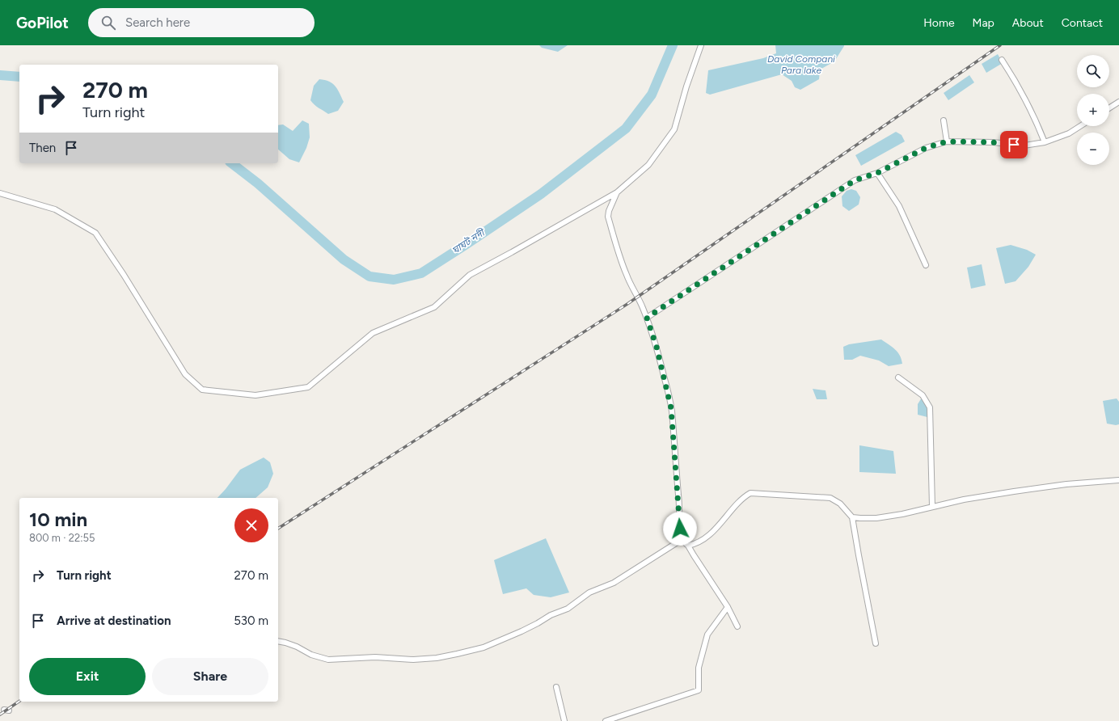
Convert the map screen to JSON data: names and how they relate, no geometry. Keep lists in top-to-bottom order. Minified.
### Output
{"water":["David Compani Para lake","ঘাঘট নদী"],"page":{"header":"GoPilot","search":"Search here","nav":["Home","Map","About","Contact"],"map_buttons":["+","−"],"turn":["270 m","Turn right"],"then":"Then","heading":["10 min","800 m · 22:55"],"list":[{"name":"Turn right","value":"270 m"},{"name":"Arrive at destination","value":"530 m"}],"buttons":["Exit","Share"]}}
